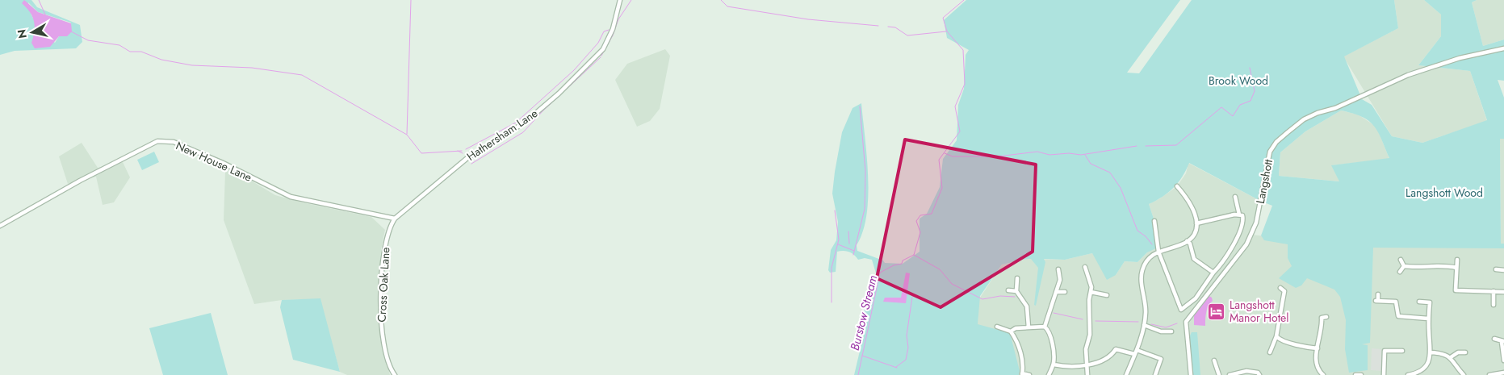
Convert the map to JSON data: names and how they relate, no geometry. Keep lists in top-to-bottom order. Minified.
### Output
{"streets":{"street":["Hathersham Lane","New House Lane","Langshott","Cross Oak Lane"]},"crossings":[["Hathersham Lane","New House Lane"],["Hathersham Lane","Cross Oak Lane"],["New House Lane","Cross Oak Lane"]],"water":["Burstow Stream"],"parks":["Brook Wood","Langshott Wood"],"places":{"hotel":["Langshott Manor Hotel"]},"north":"left"}
